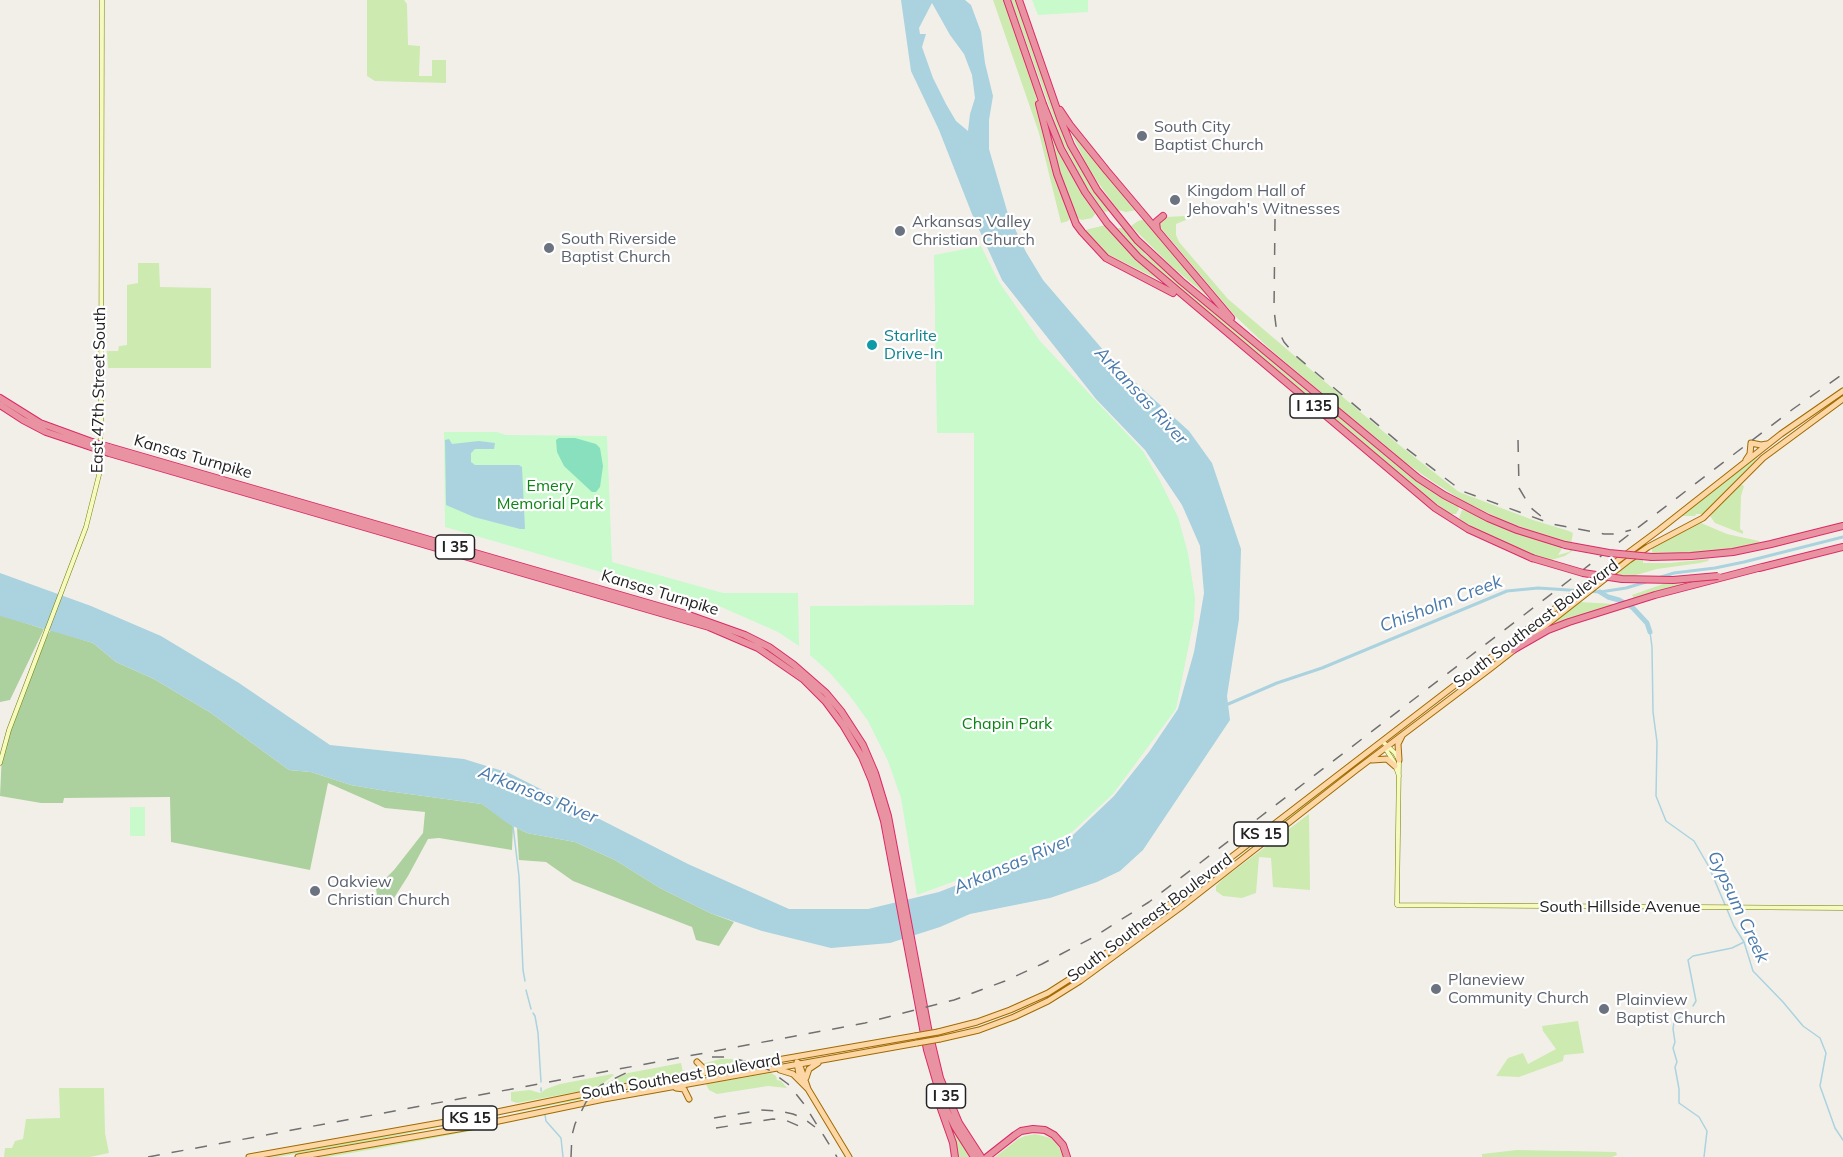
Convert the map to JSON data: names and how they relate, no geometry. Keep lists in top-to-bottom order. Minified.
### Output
{"streets":{"highway":["I 135","Kansas Turnpike","I 35"],"main road":["East 47th Street South","South Southeast Boulevard","KS 15","South Hillside Avenue"]},"water":["Arkansas River","Chisholm Creek","Gypsum Creek"],"parks":["Emery Memorial Park","Chapin Park"],"places":["South City Baptist Church","Kingdom Hall of Jehovah's Witnesses","Arkansas Valley Christian Church","South Riverside Baptist Church","Starlite Drive-In","Oakview Christian Church","Planeview Community Church","Plainview Baptist Church"]}
